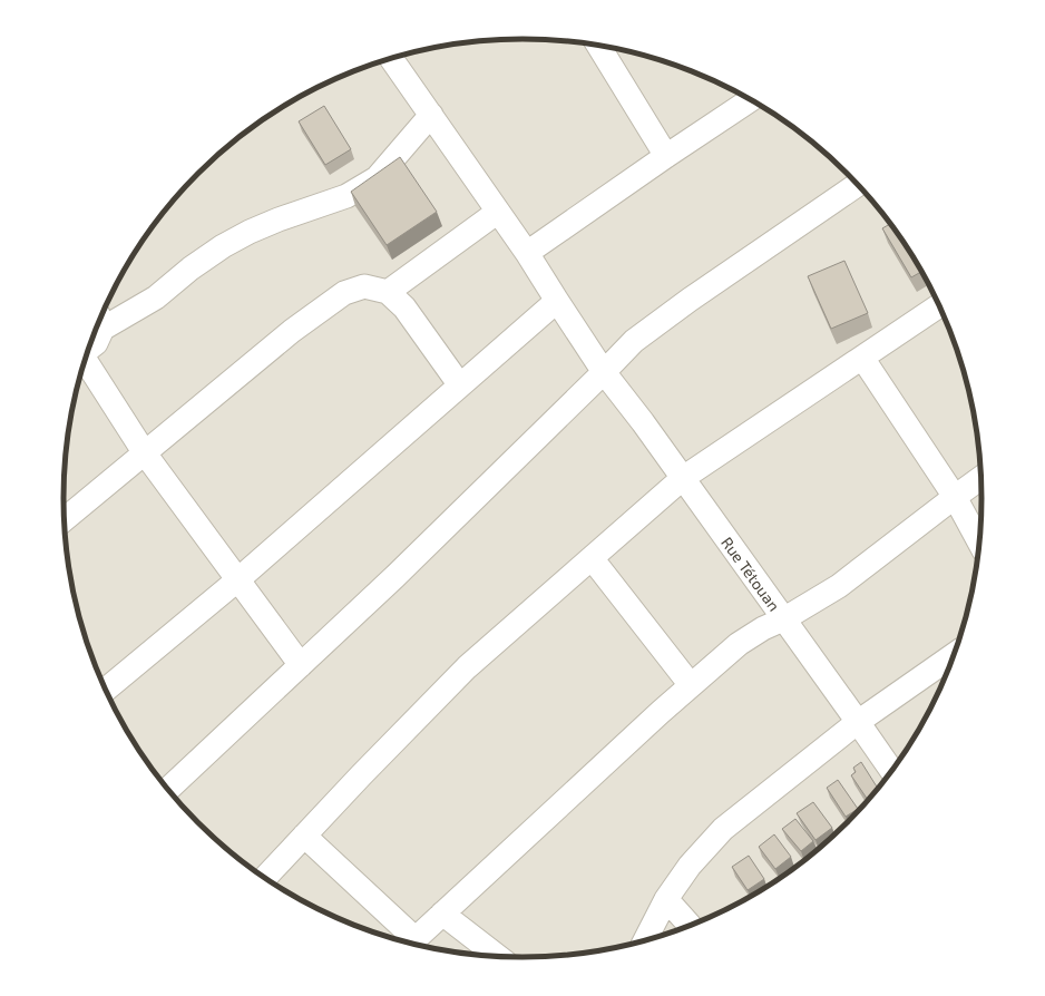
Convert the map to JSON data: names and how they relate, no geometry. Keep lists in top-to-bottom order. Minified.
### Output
{"streets":{"street":["Rue Tétouan"]}}
